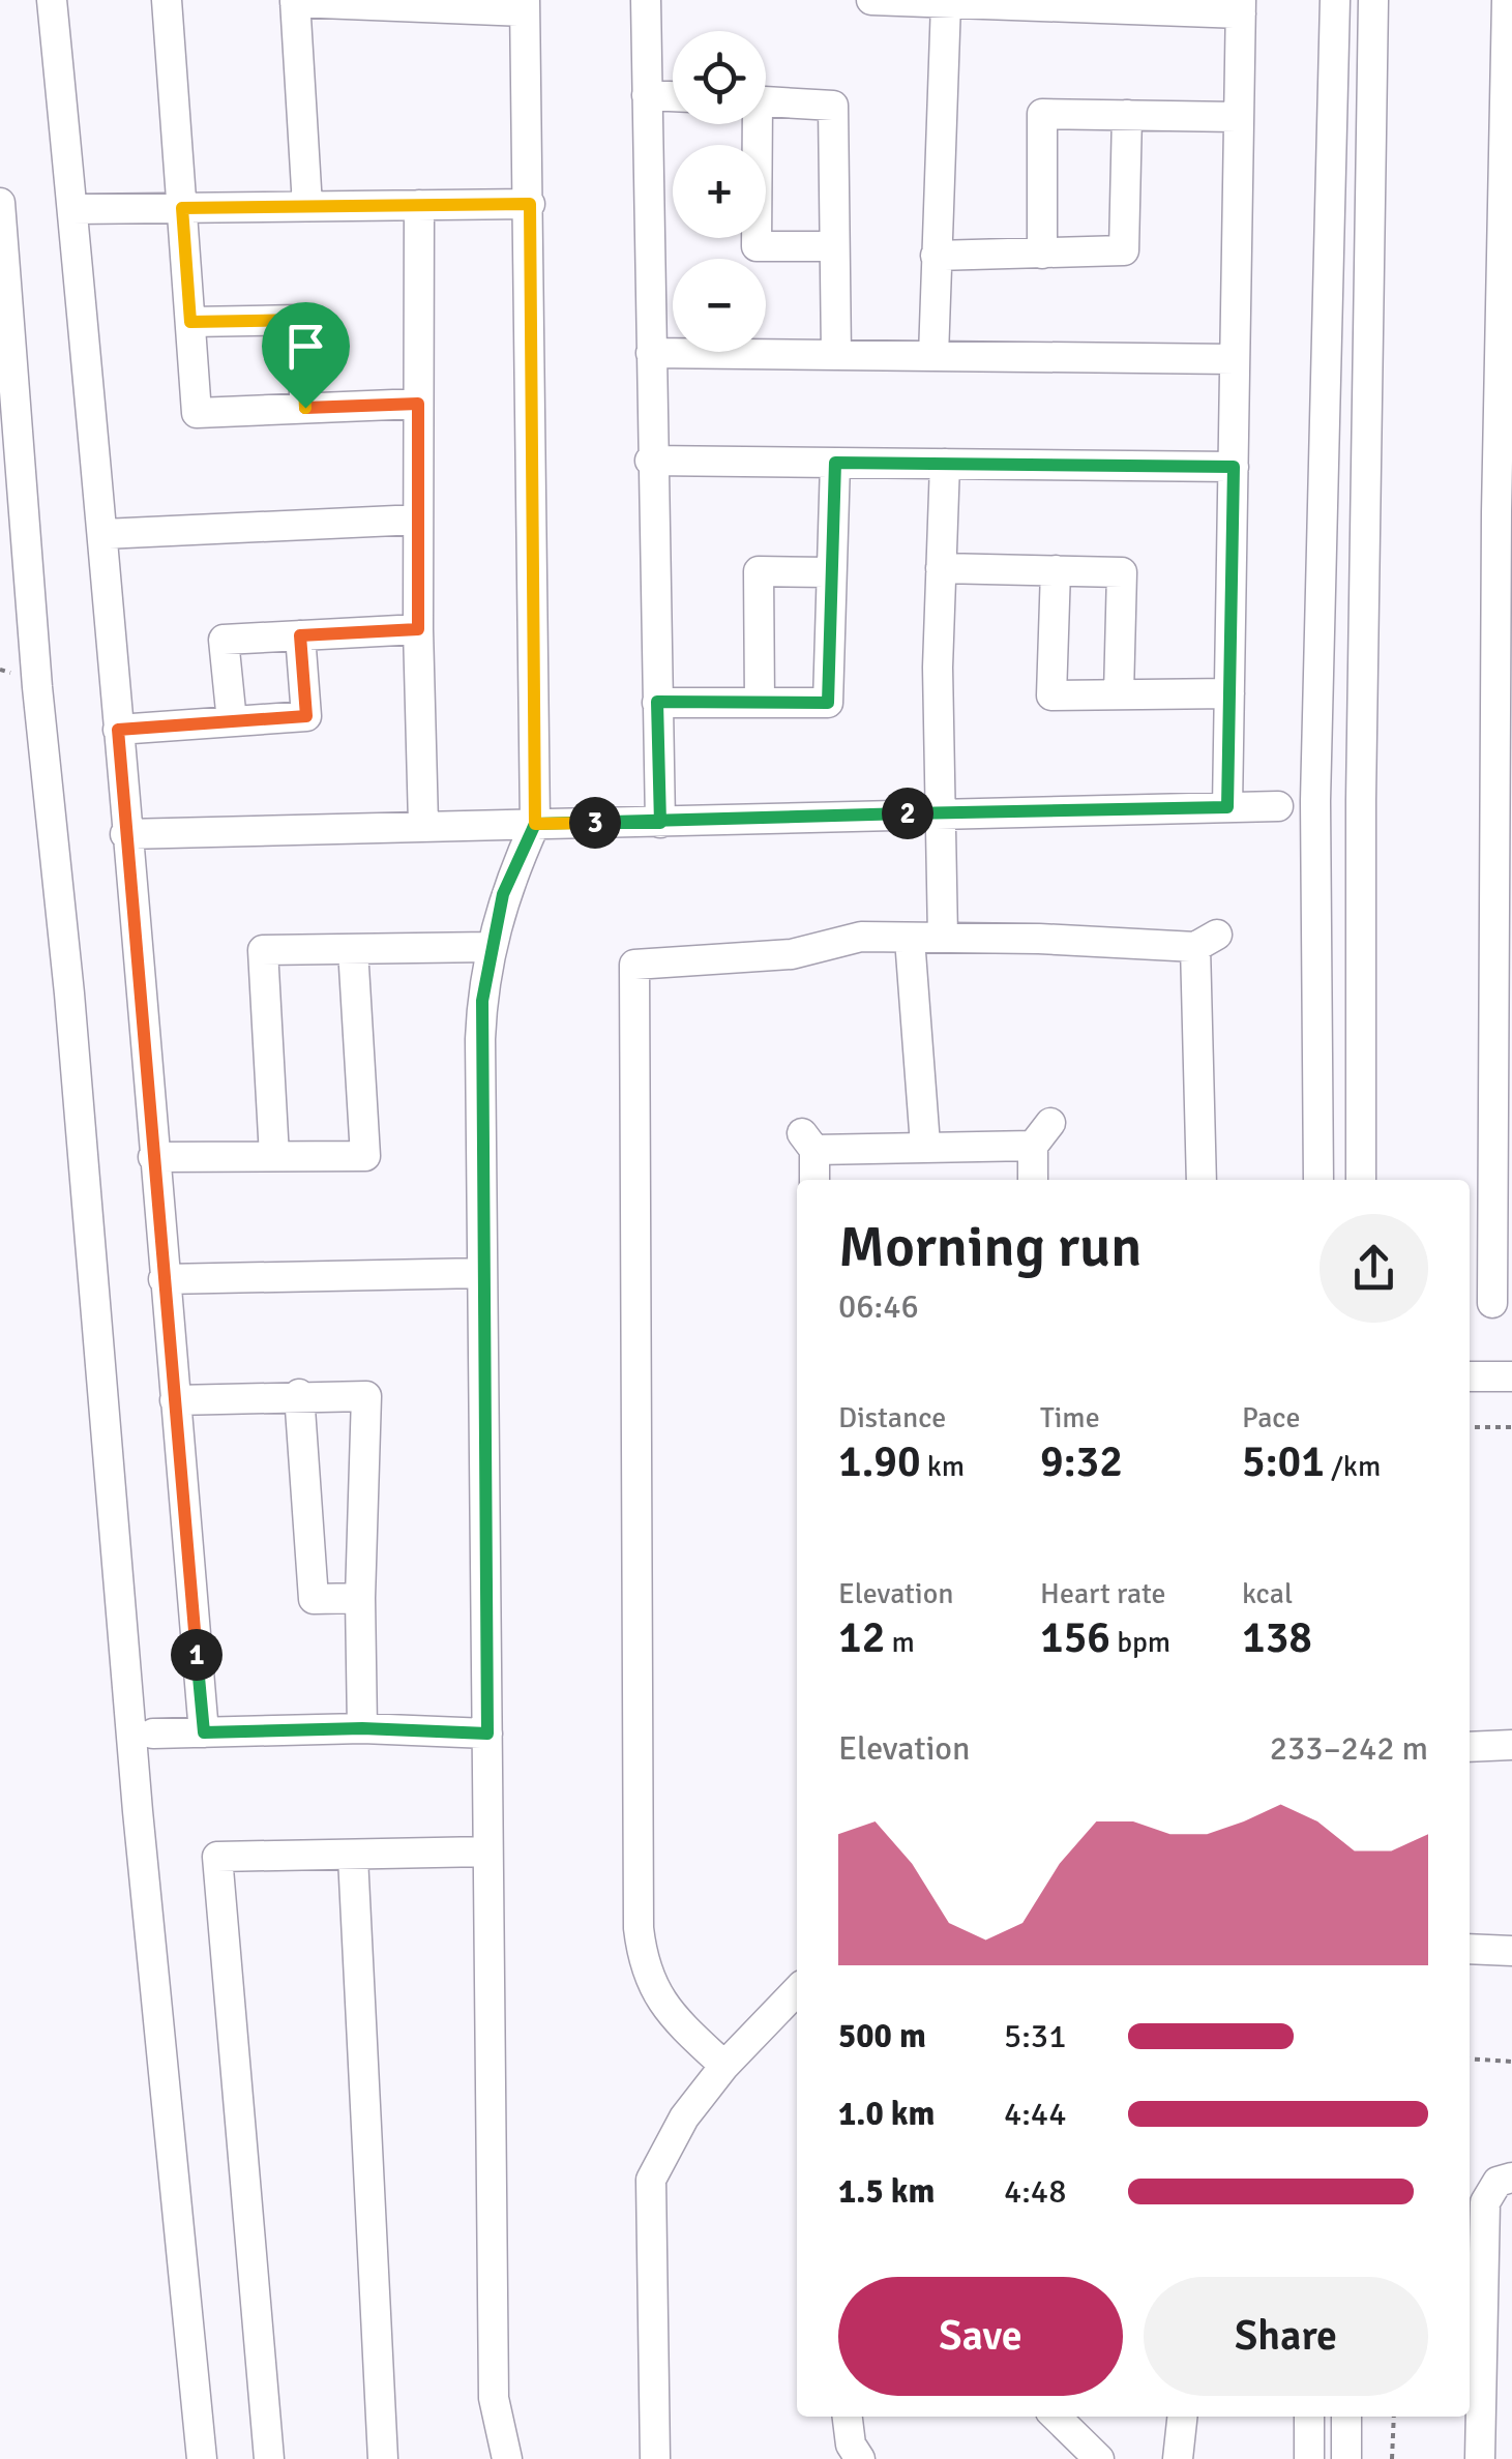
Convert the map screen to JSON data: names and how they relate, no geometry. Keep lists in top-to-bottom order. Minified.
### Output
{"page":{"map_buttons":["+","−"],"pins":["2","3","1"],"heading":["Morning run","06:46"],"stats":[["Distance","1.90 km"],["Time","9:32"],["Pace","5:01 /km"],["Elevation","12 m"],["Heart rate","156 bpm"],["kcal","138"]],"chart":["Elevation","233–242 m"],"list":[{"name":"500 m","note":"5:31"},{"name":"1.0 km","note":"4:44"},{"name":"1.5 km","note":"4:48"}],"buttons":["Save","Share"]}}
